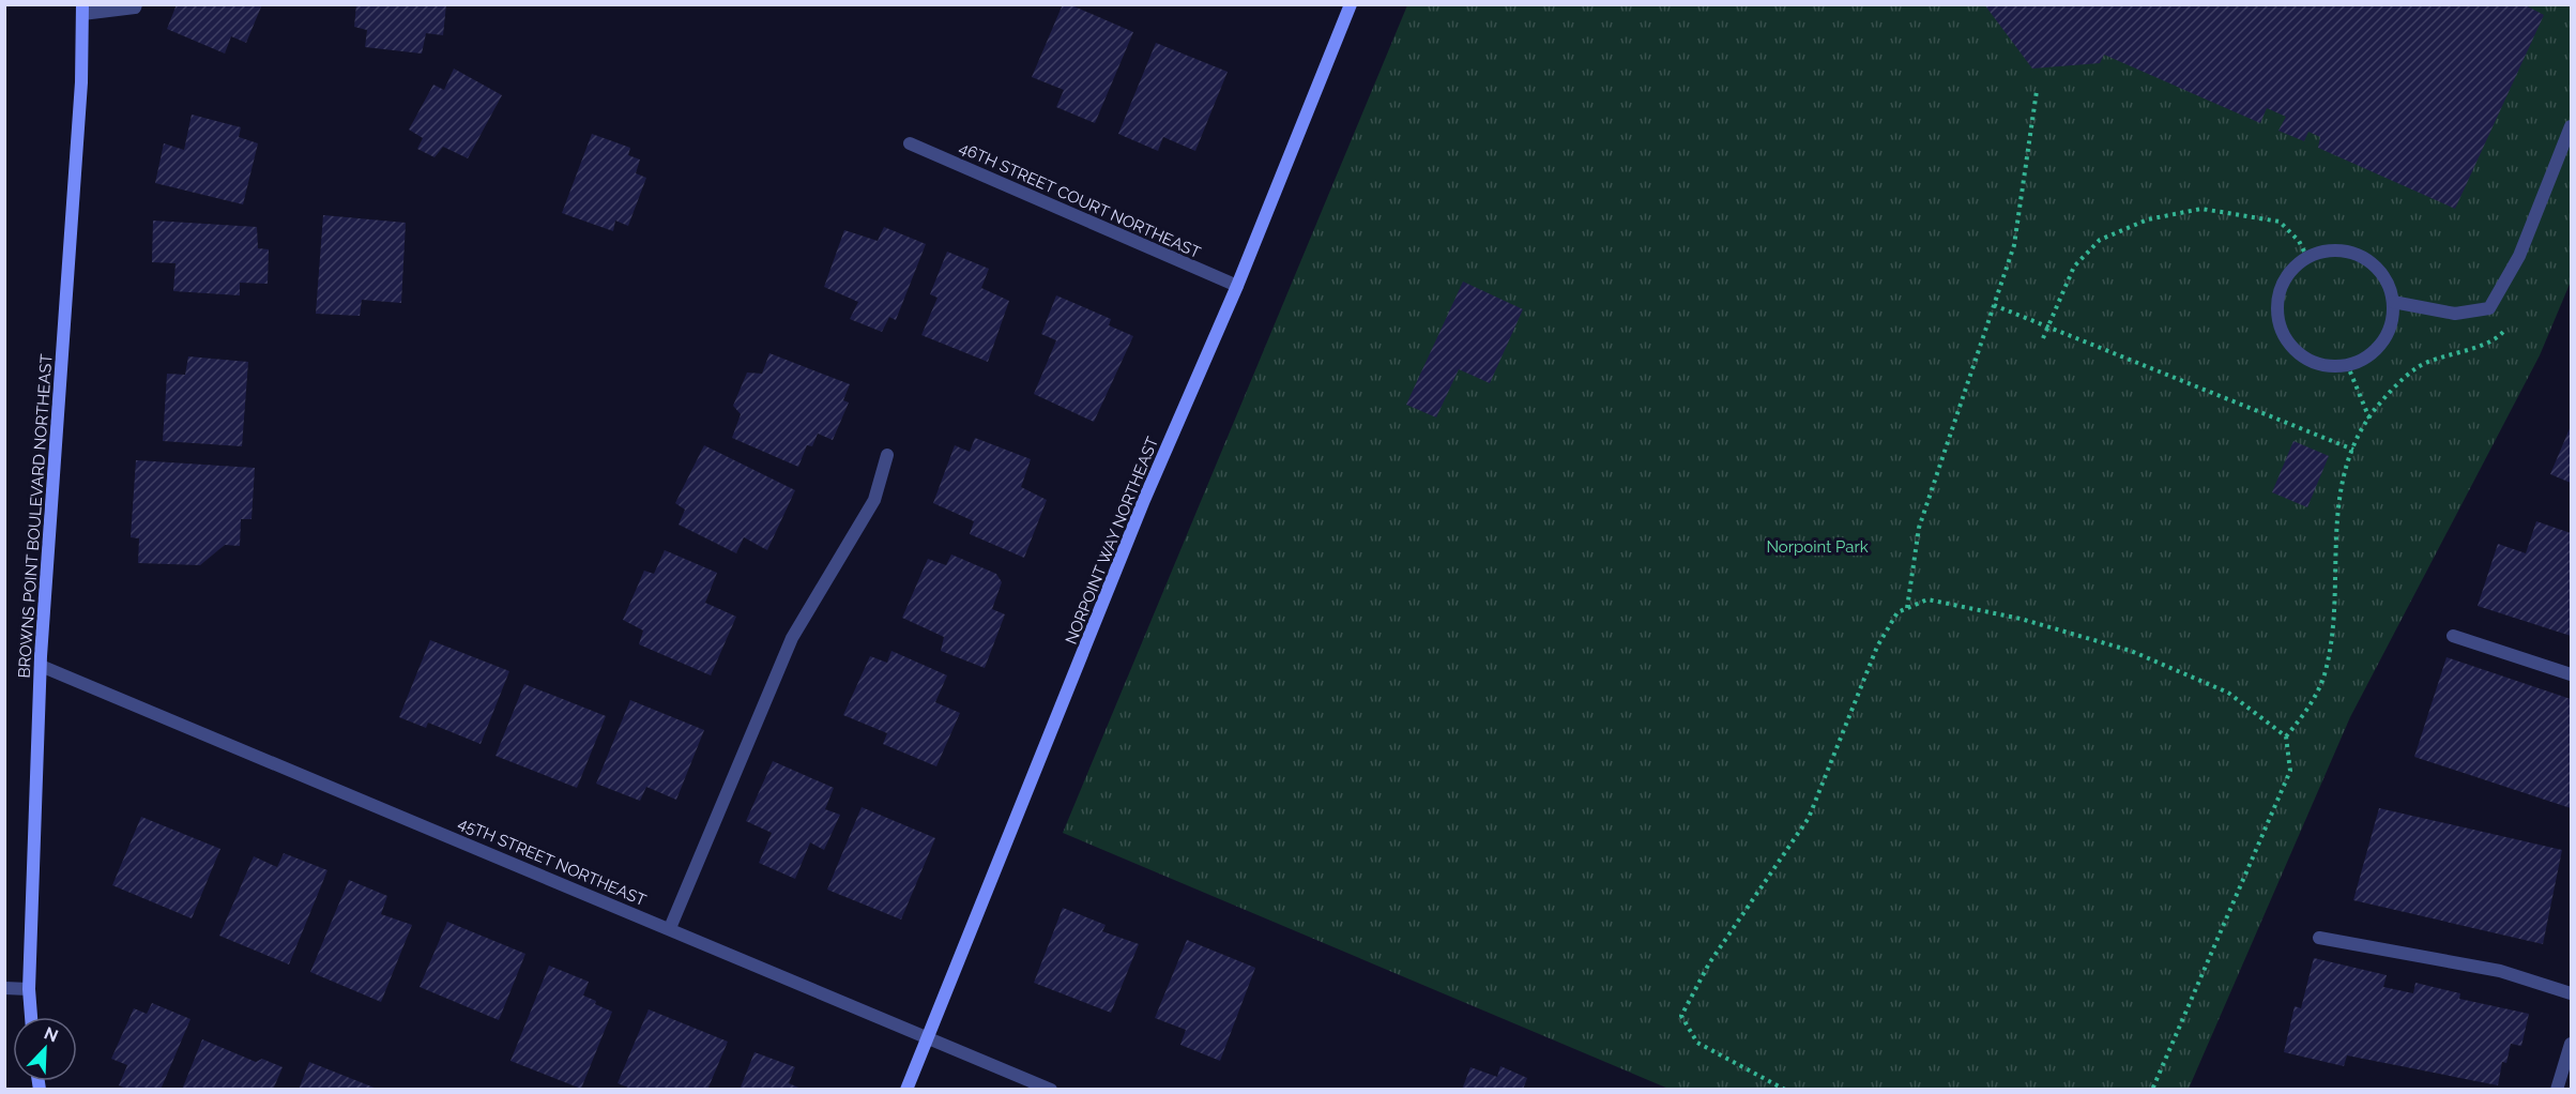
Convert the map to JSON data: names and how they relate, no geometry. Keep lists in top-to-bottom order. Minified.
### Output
{"streets":{"street":["46TH STREET COURT NORTHEAST","BROWNS POINT BOULEVARD NORTHEAST","NORPOINT WAY NORTHEAST","45TH STREET NORTHEAST"]},"crossings":[["46TH STREET COURT NORTHEAST","NORPOINT WAY NORTHEAST"],["BROWNS POINT BOULEVARD NORTHEAST","45TH STREET NORTHEAST"],["NORPOINT WAY NORTHEAST","45TH STREET NORTHEAST"]],"parks":["Norpoint Park"],"north":"top right"}
